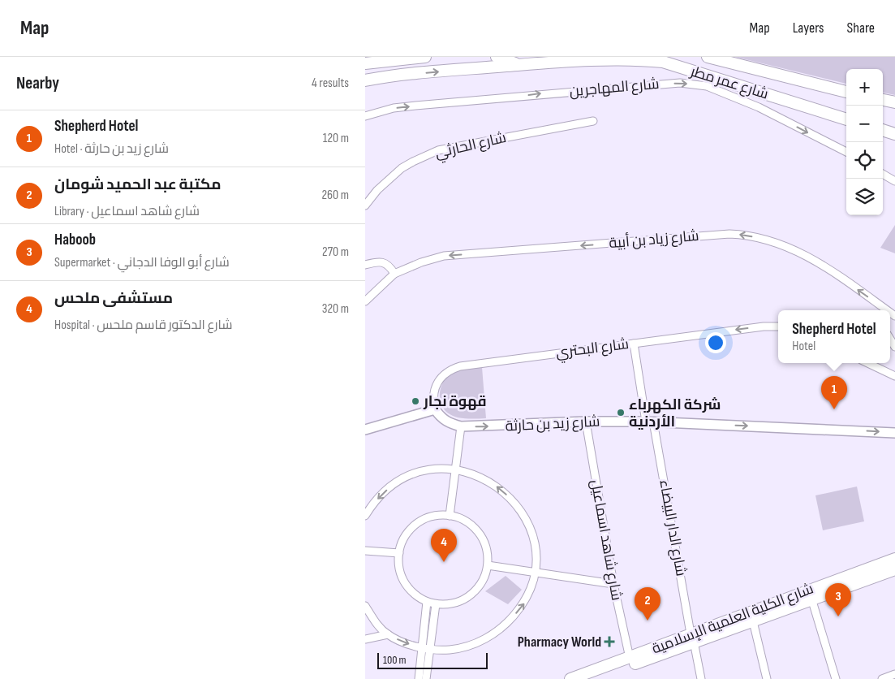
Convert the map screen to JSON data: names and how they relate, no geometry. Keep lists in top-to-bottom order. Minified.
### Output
{"streets":{"main road":["شارع عمر مطر","شارع الكلية العلمية الإسلامية"],"street":["شارع المهاجرين","شارع الحارثي","شارع زياد بن أبية","شارع البحتري","شارع زيد بن حارثة","شارع الدار البيضاء","شارع شاهد اسماعيل"]},"crossings":[["شارع البحتري","شارع زيد بن حارثة"],["شارع البحتري","شارع الدار البيضاء"],["شارع زيد بن حارثة","شارع الدار البيضاء"],["شارع زيد بن حارثة","شارع شاهد اسماعيل"],["شارع الدار البيضاء","شارع الكلية العلمية الإسلامية"],["شارع شاهد اسماعيل","شارع الكلية العلمية الإسلامية"]],"one_way":["شارع المهاجرين","شارع زياد بن أبية","شارع البحتري","شارع زيد بن حارثة"],"places":{"other":["قهوة نجار","شركة الكهرباء الأردنية"],"health":["Pharmacy World"]},"scale_bar":"100 m","page":{"header":"Map","nav":["Map","Layers","Share"],"heading":["Nearby","4 results"],"map_buttons":["+","−"],"list":[{"mark":"1","name":"Shepherd Hotel","note":"Hotel · شارع زيد بن حارثة","value":"120 m"},{"mark":"2","name":"مكتبة عبد الحميد شومان","note":"Library · شارع شاهد اسماعيل","value":"260 m"},{"mark":"3","name":"Haboob","note":"Supermarket · شارع أبو الوفا الدجاني","value":"270 m"},{"mark":"4","name":"مستشفى ملحس","note":"Hospital · شارع الدكتور قاسم ملحس","value":"320 m"}],"popup":["Shepherd Hotel","Hotel"],"pins":["1","4","3","2"],"scale":"100 m"}}
